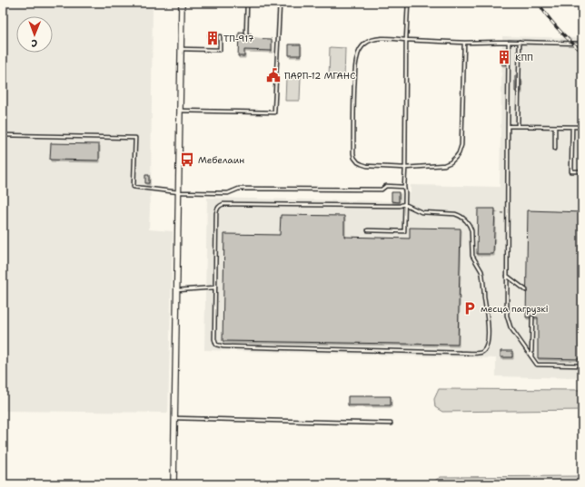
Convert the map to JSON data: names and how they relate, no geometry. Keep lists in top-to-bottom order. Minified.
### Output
{"places":{"building":["ТП-917","КПП"],"public building":["ПАРП-12 МГАНС"],"bus stop":["Мебелаин"],"parking":["месца пагрузкі"]},"north":"bottom"}
